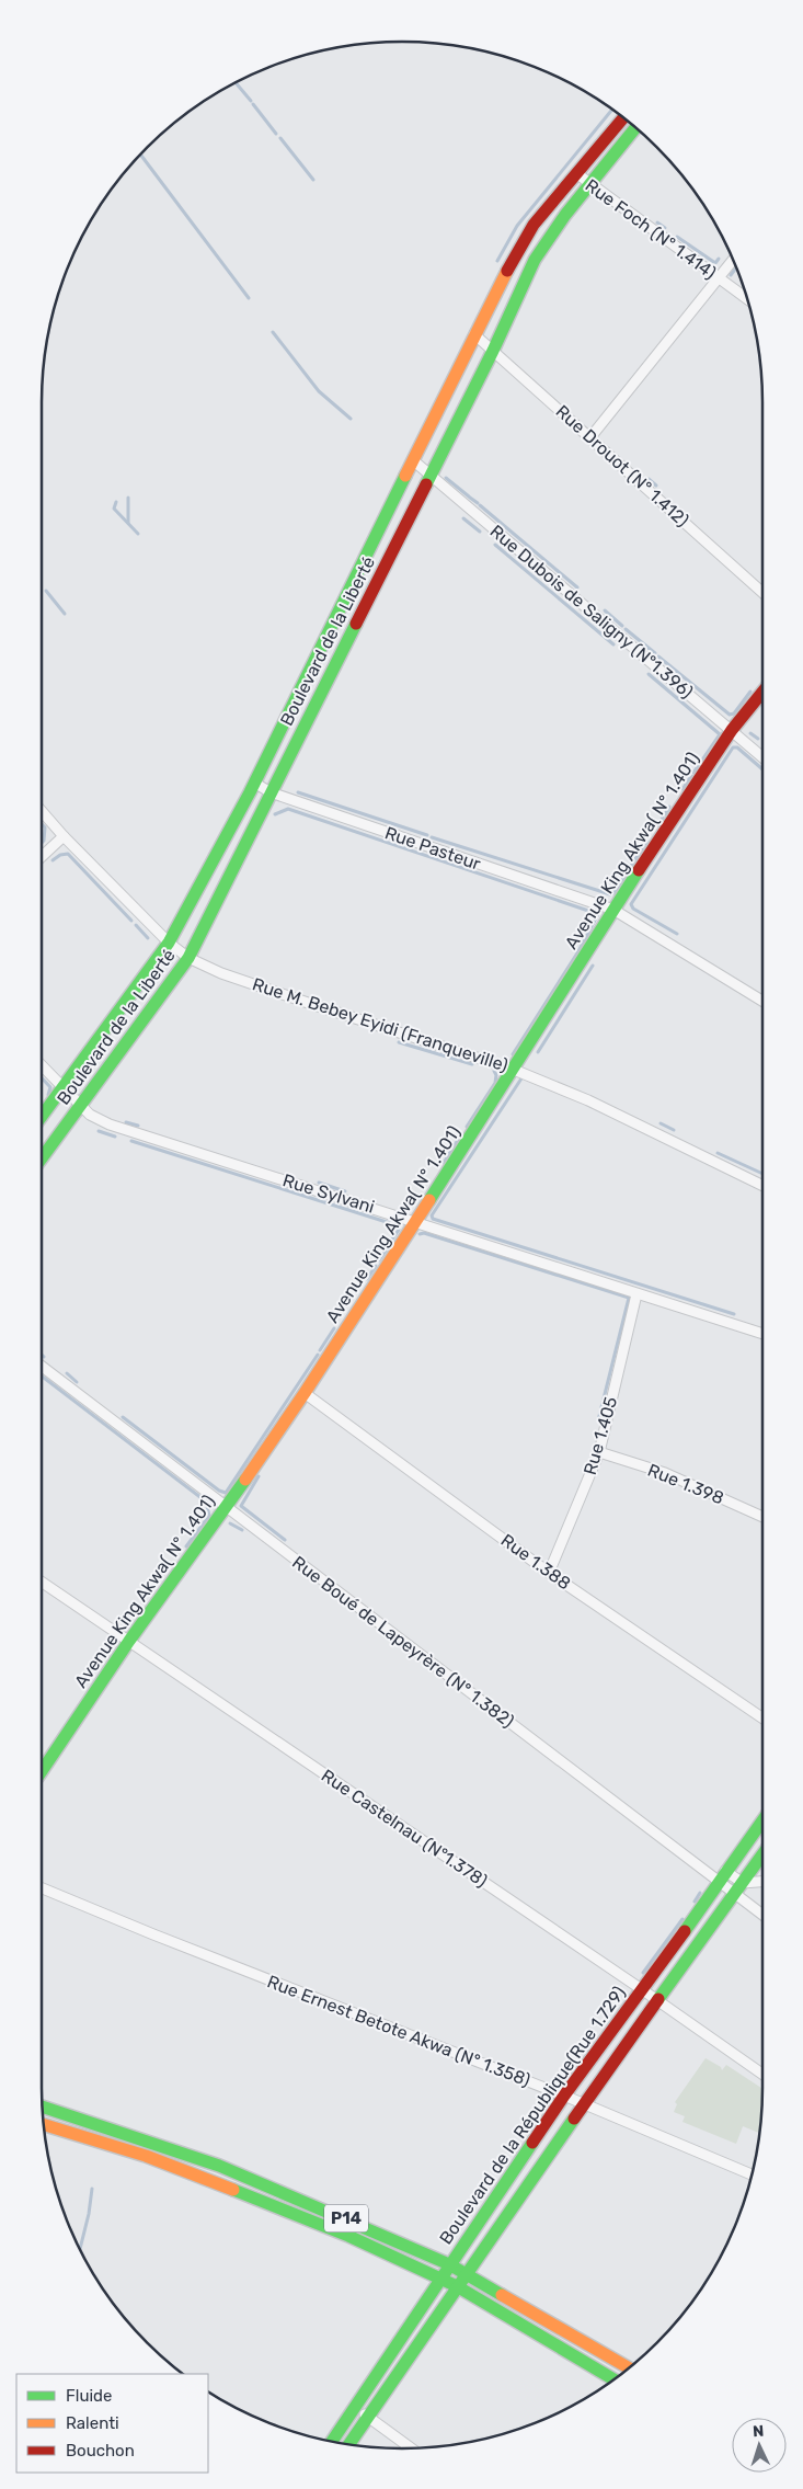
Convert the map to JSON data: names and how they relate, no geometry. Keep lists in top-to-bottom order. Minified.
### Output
{"streets":{"main road":["Boulevard de la Liberté","Avenue King Akwa( N° 1.401)","Boulevard de la République(Rue 1.729)","P14"],"street":["Rue Foch (N° 1.414)","Rue Drouot (N° 1.412)","Rue Dubois de Saligny (N°1.396)","Rue Pasteur","Rue M. Bebey Eyidi (Franqueville)","Rue Sylvani","Rue 1.405","Rue 1.398","Rue 1.388","Rue Boué de Lapeyrère (N° 1.382)","Rue Castelnau (N°1.378)","Rue Ernest Betote Akwa (N° 1.358)"]},"crossings":[["Rue Foch (N° 1.414)","Boulevard de la Liberté"],["Rue Drouot (N° 1.412)","Boulevard de la Liberté"],["Rue Dubois de Saligny (N°1.396)","Boulevard de la Liberté"],["Rue Dubois de Saligny (N°1.396)","Avenue King Akwa( N° 1.401)"],["Boulevard de la Liberté","Rue Pasteur"],["Boulevard de la Liberté","Rue M. Bebey Eyidi (Franqueville)"],["Boulevard de la Liberté","Rue Sylvani"],["Rue Pasteur","Avenue King Akwa( N° 1.401)"],["Avenue King Akwa( N° 1.401)","Rue M. Bebey Eyidi (Franqueville)"],["Avenue King Akwa( N° 1.401)","Rue Sylvani"],["Avenue King Akwa( N° 1.401)","Rue 1.388"],["Avenue King Akwa( N° 1.401)","Rue Boué de Lapeyrère (N° 1.382)"],["Avenue King Akwa( N° 1.401)","Rue Castelnau (N°1.378)"],["Rue Sylvani","Rue 1.405"],["Rue 1.405","Rue 1.398"],["Rue 1.405","Rue 1.388"],["Rue Boué de Lapeyrère (N° 1.382)","Boulevard de la République(Rue 1.729)"],["Rue Castelnau (N°1.378)","Boulevard de la République(Rue 1.729)"],["Rue Ernest Betote Akwa (N° 1.358)","Boulevard de la République(Rue 1.729)"],["Boulevard de la République(Rue 1.729)","P14"]],"legend":["Fluide","Ralenti","Bouchon"],"north":"top"}
